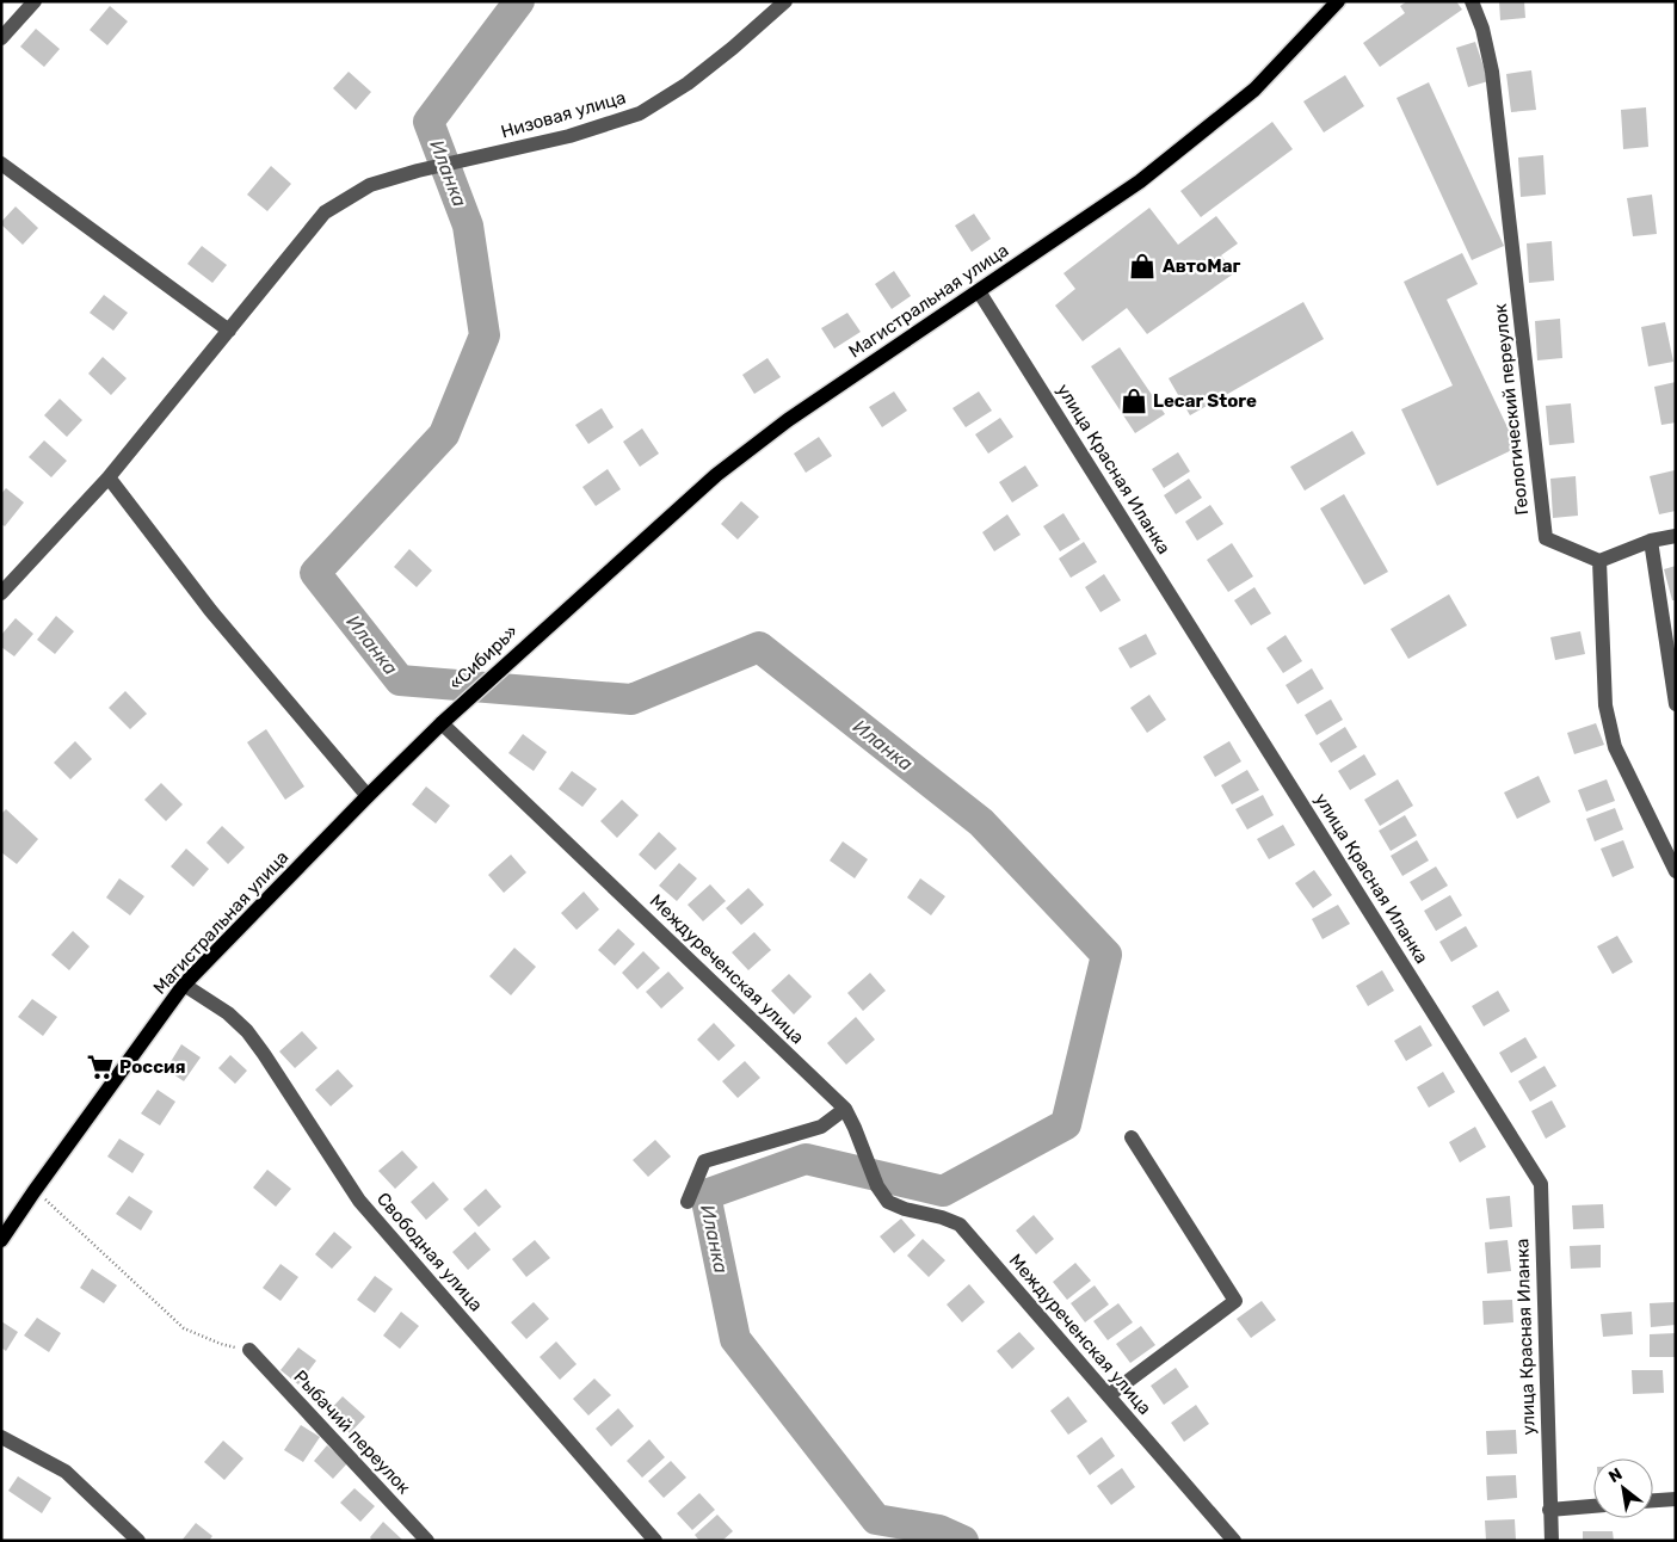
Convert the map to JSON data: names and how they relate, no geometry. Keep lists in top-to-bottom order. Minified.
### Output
{"streets":{"main road":["Магистральная улица","«Сибирь»"],"street":["Низовая улица","Геологический переулок","улица Красная Иланка","Междуреченская улица","Свободная улица","Рыбачий переулок"]},"crossings":[["Магистральная улица","улица Красная Иланка"],["Магистральная улица","«Сибирь»"],["Магистральная улица","Междуреченская улица"],["Магистральная улица","Свободная улица"]],"water":["Иланка"],"places":{"shop":["АвтоМаг","Lecar Store"],"supermarket":["Россия"]},"north":"top left"}
